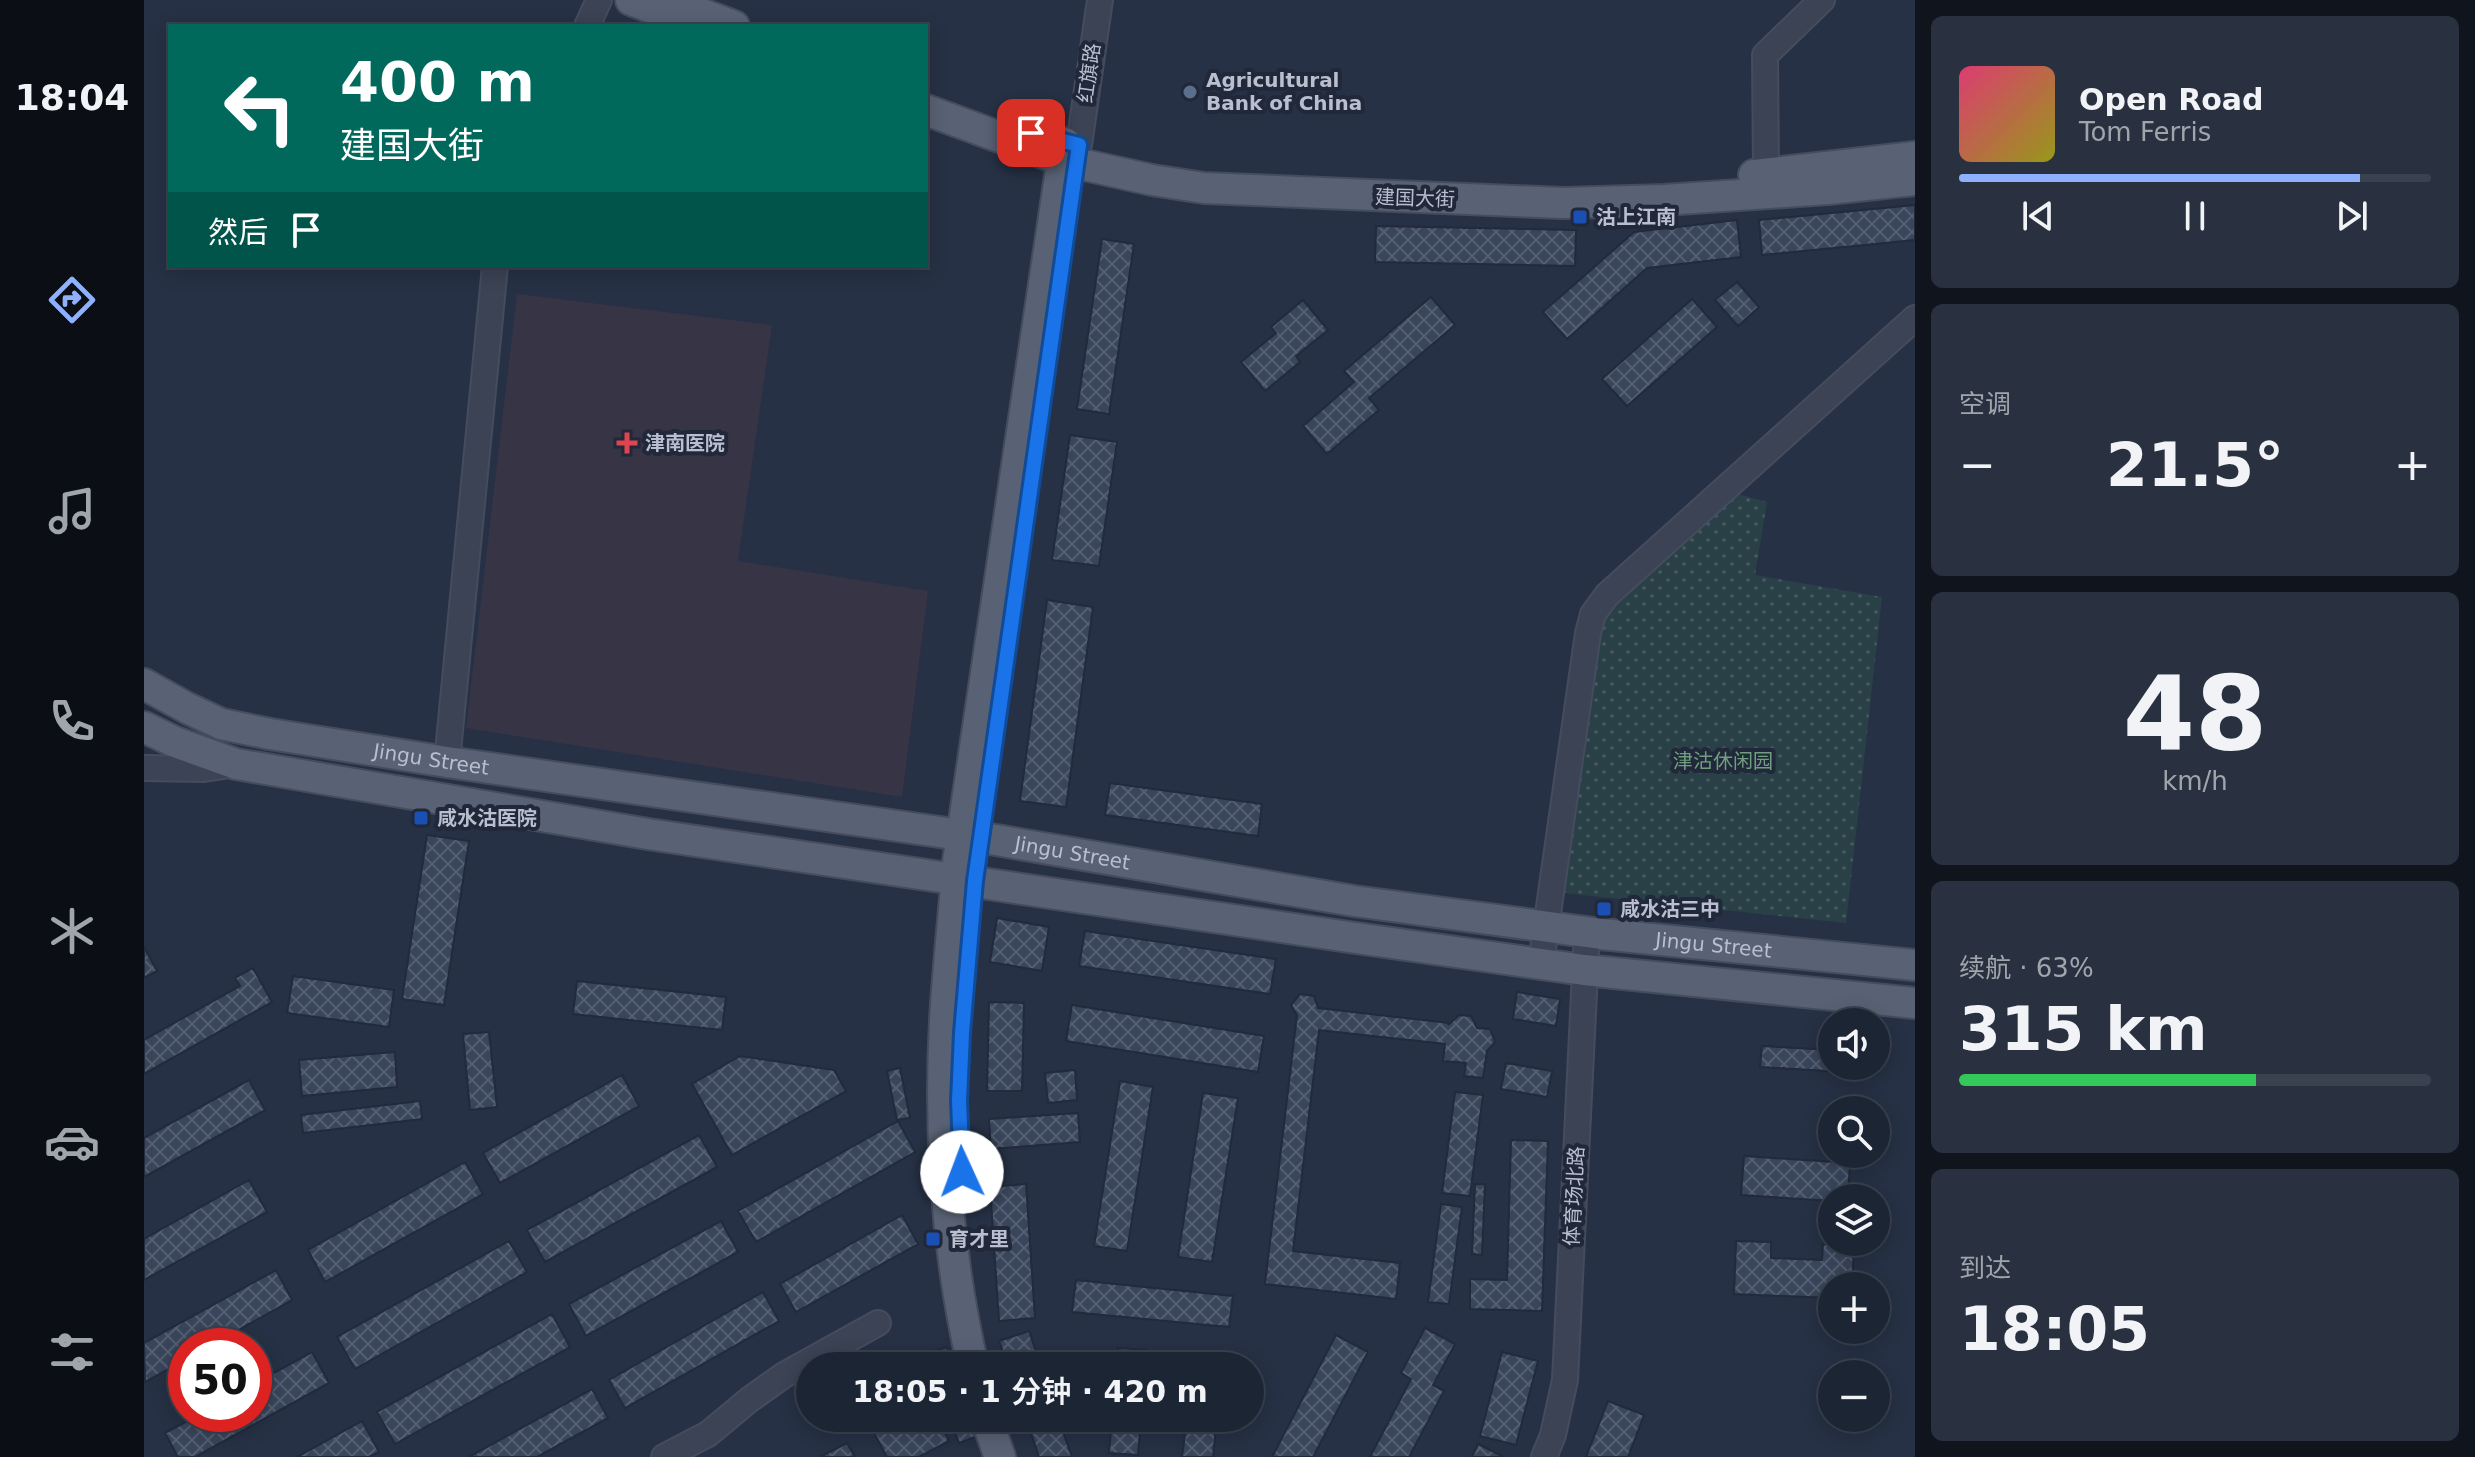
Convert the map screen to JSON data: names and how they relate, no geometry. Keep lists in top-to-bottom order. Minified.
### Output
{"streets":{"main road":["建国大街","Jingu Street"],"street":["红旗路","体育场北路"]},"crossings":[["红旗路","建国大街"],["Jingu Street","体育场北路"]],"parks":["津沽休闲园"],"places":{"other":["Agricultural Bank of China"],"transit":["沽上江南","咸水沽医院","咸水沽三中","育才里"],"health":["津南医院"]},"page":{"tabs":"18:04","turn":["400 m","建国大街"],"song":["Open Road","Tom Ferris"],"then":"然后","tile":["空调",["48","km/h"],["续航 · 63%","315 km"],["到达","18:05"]],"heat":["−","21.5°","+"],"map_buttons":["+","−"],"limit":"50","trip":"18:05 · 1 分钟 · 420 m"}}
